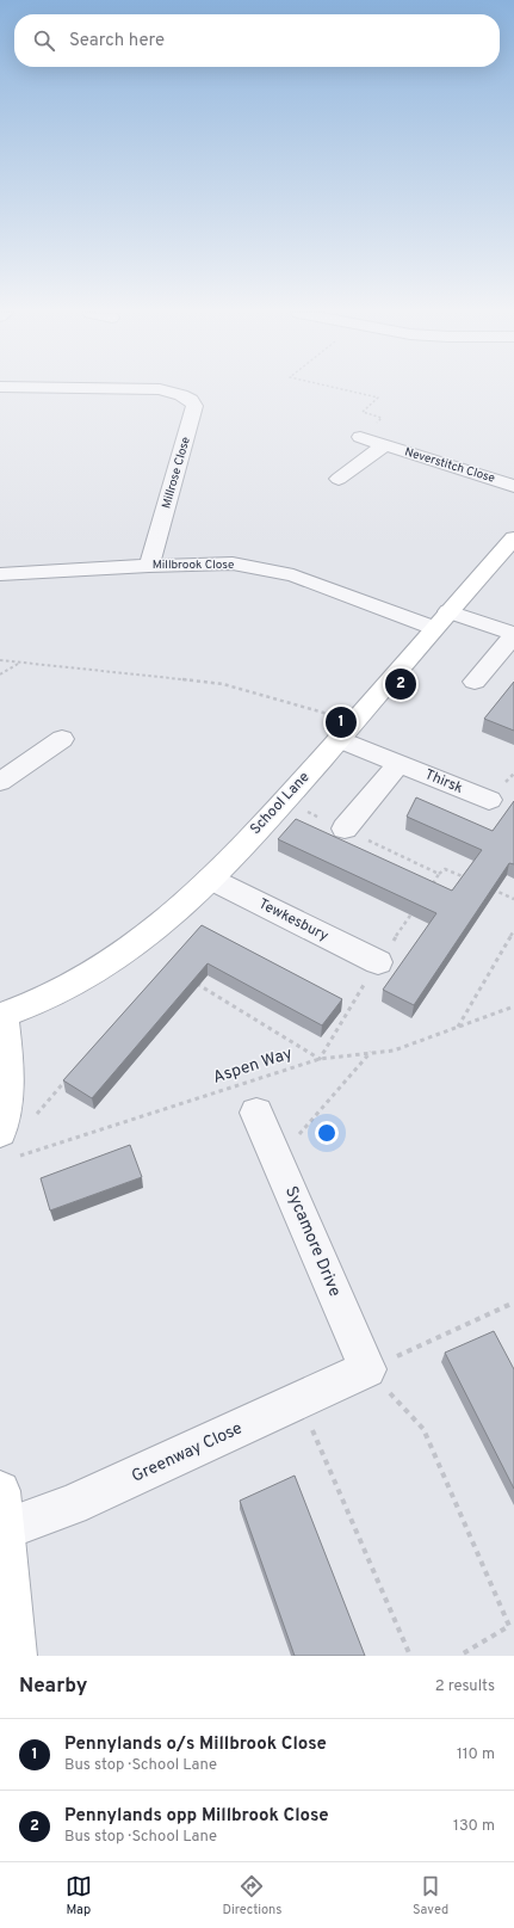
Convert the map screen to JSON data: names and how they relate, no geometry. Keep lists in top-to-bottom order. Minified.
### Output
{"streets":{"street":["Neverstitch Close","Millrose Close","Millbrook Close","Thirsk","School Lane","Tewkesbury","Sycamore Drive","Greenway Close"],"path":["Aspen Way"]},"crossings":[["Millrose Close","Millbrook Close"],["Millbrook Close","School Lane"],["Thirsk","School Lane"],["School Lane","Tewkesbury"],["Sycamore Drive","Greenway Close"]],"page":{"search":"Search here","pins":["2","1"],"heading":["Nearby","2 results"],"list":[{"mark":"1","name":"Pennylands o/s Millbrook Close","note":"Bus stop · School Lane","value":"110 m"},{"mark":"2","name":"Pennylands opp Millbrook Close","note":"Bus stop · School Lane","value":"130 m"}],"nav":["Map","Directions","Saved"]}}
